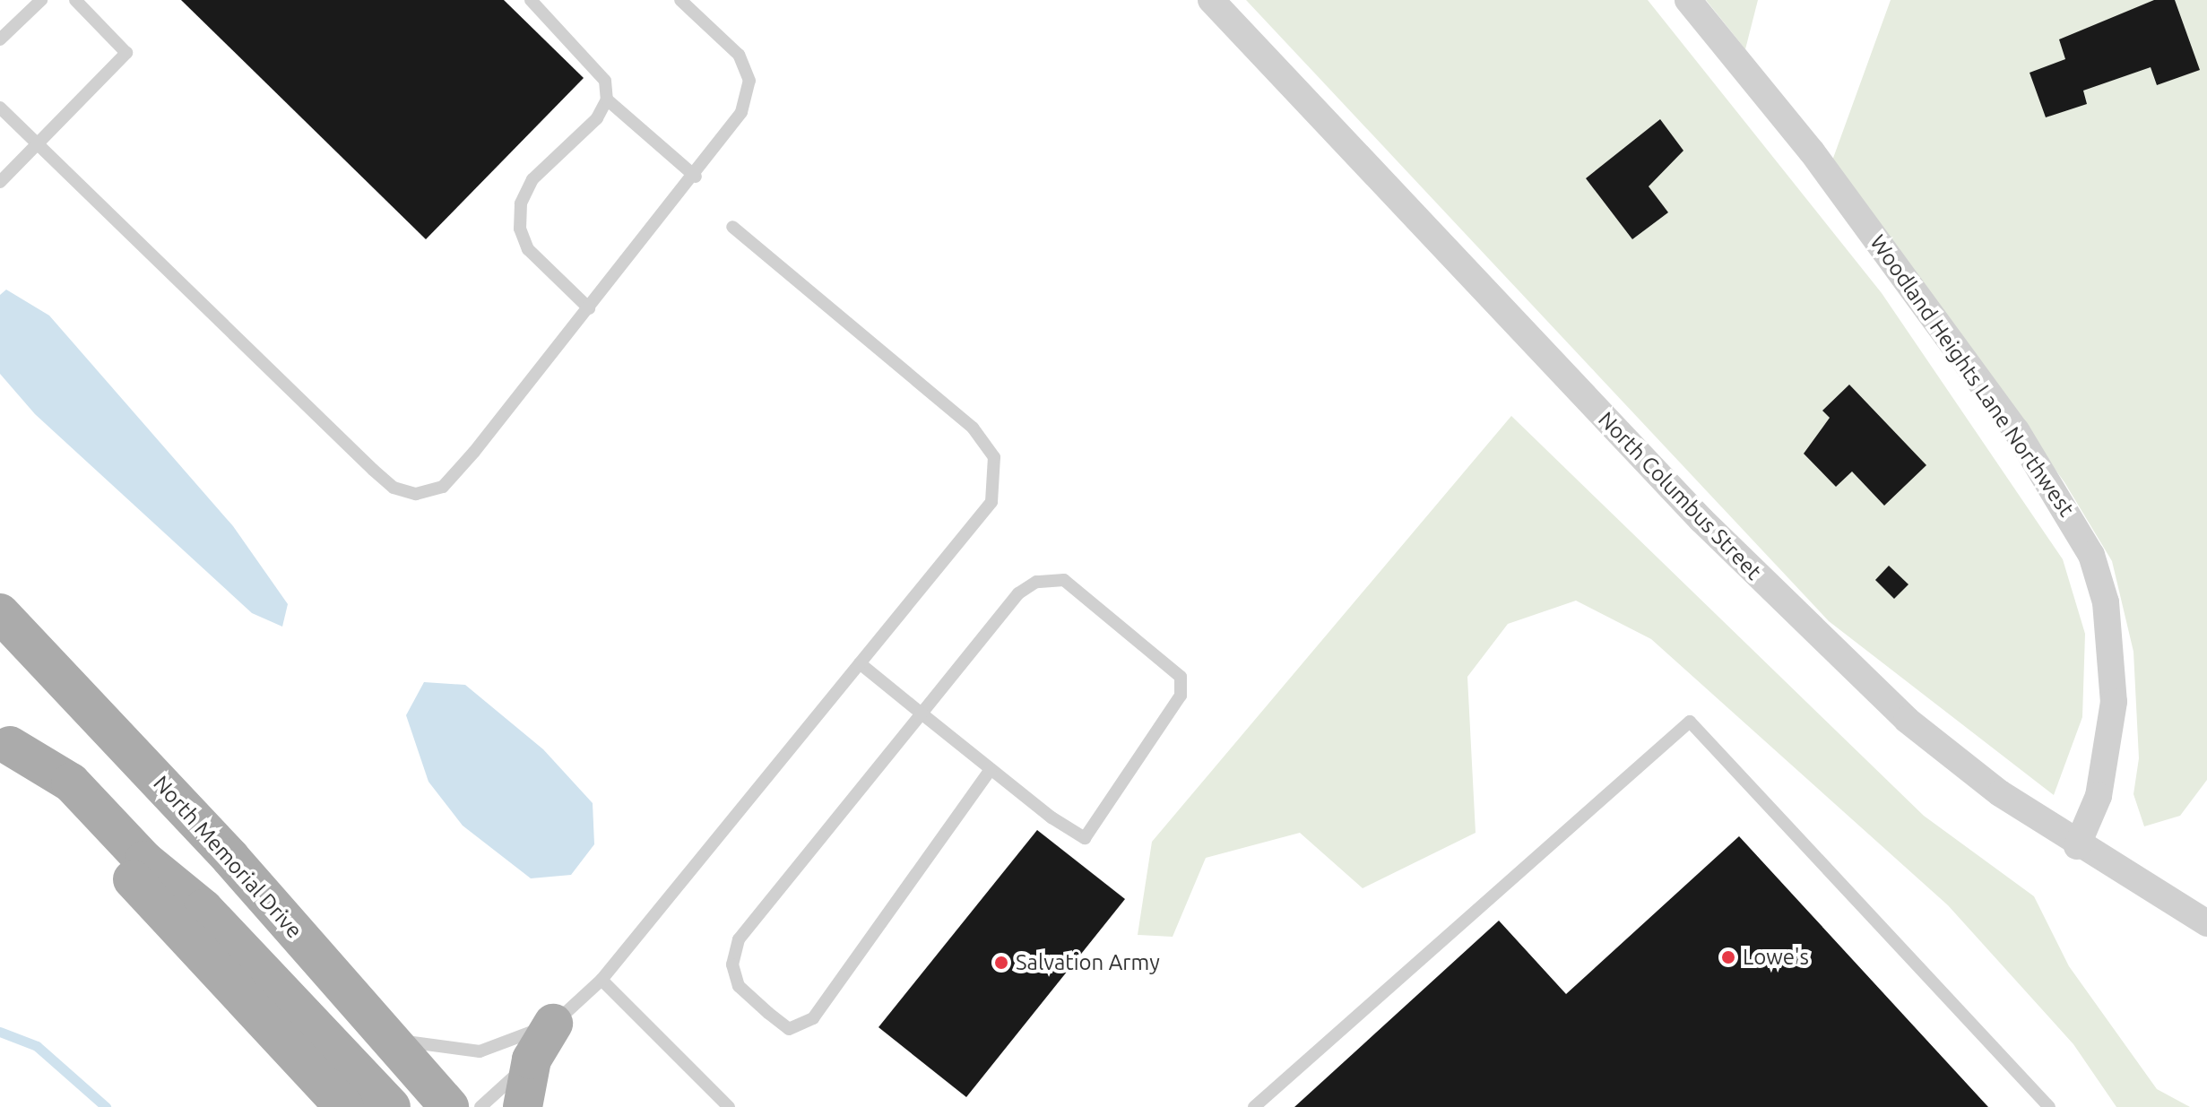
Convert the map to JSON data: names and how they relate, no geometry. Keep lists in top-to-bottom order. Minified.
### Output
{"streets":{"main road":["North Memorial Drive"],"street":["Woodland Heights Lane Northwest","North Columbus Street"]},"crossings":[["Woodland Heights Lane Northwest","North Columbus Street"]],"places":["Lowe's","Salvation Army"]}
